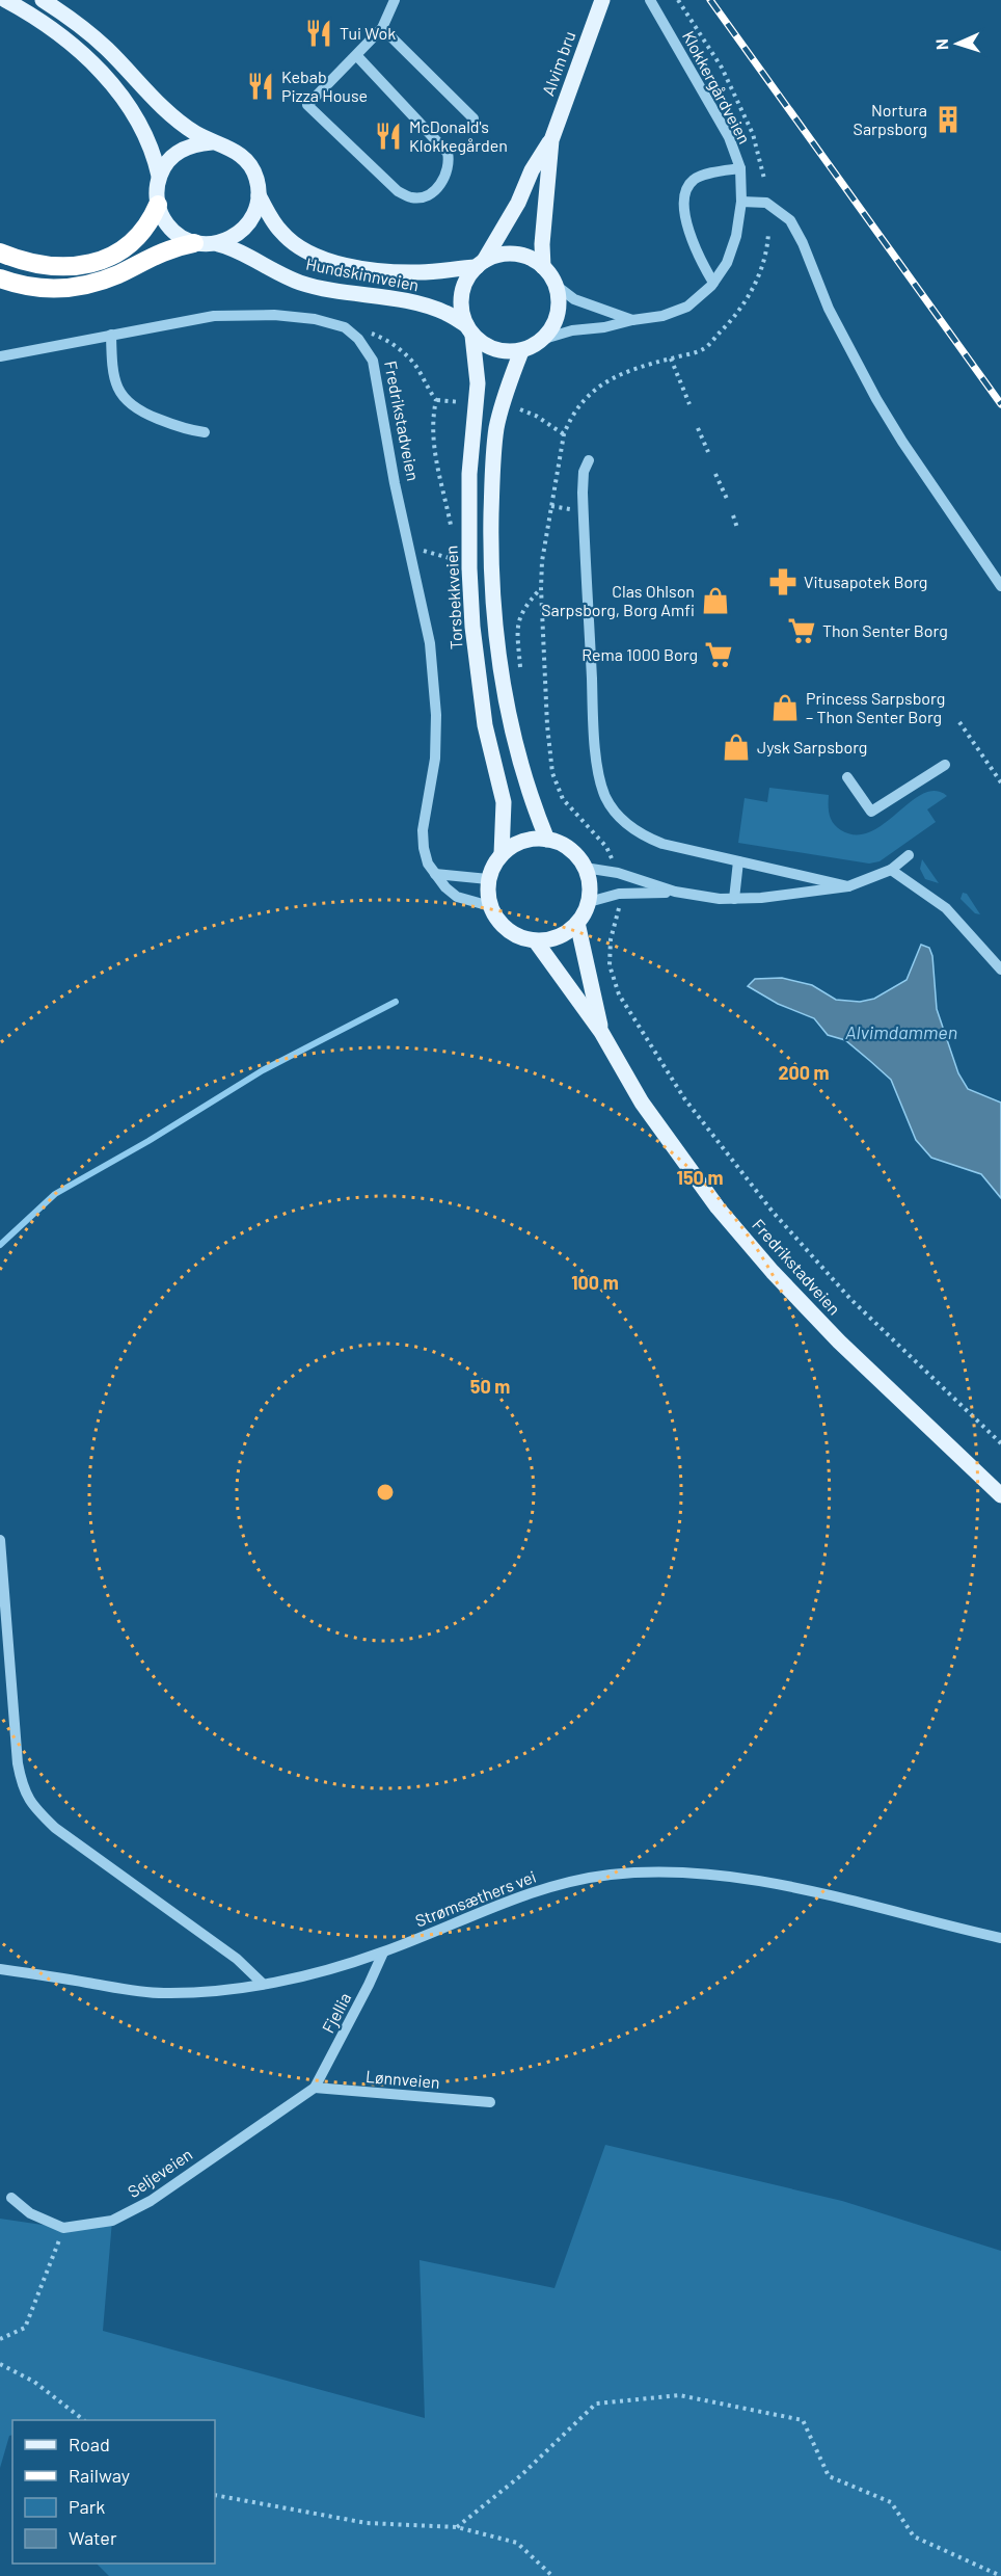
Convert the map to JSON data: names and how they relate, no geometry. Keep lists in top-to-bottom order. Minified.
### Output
{"streets":{"main road":["Alvim bru","Hundskinnveien","Fredrikstadveien","Torsbekkveien"],"street":["Klokkergårdveien","Strømsæthers vei","Fjellia","Lønnveien","Seljeveien"]},"crossings":[["Klokkergårdveien","Hundskinnveien"],["Klokkergårdveien","Torsbekkveien"],["Hundskinnveien","Torsbekkveien"],["Fredrikstadveien","Torsbekkveien"],["Strømsæthers vei","Fjellia"],["Fjellia","Lønnveien"],["Fjellia","Seljeveien"],["Lønnveien","Seljeveien"]],"water":["Alvimdammen"],"places":{"restaurant":["Tui Wok","Kebab Pizza House","McDonald's Klokkegården"],"building":["Nortura Sarpsborg"],"pharmacy":["Vitusapotek Borg"],"shop":["Clas Ohlson Sarpsborg, Borg Amfi","Princess Sarpsborg – Thon Senter Borg","Jysk Sarpsborg"],"supermarket":["Thon Senter Borg","Rema 1000 Borg"]},"legend":["Road","Railway","Park","Water"],"north":"left","rings":["200 m","150 m","100 m","50 m"]}
